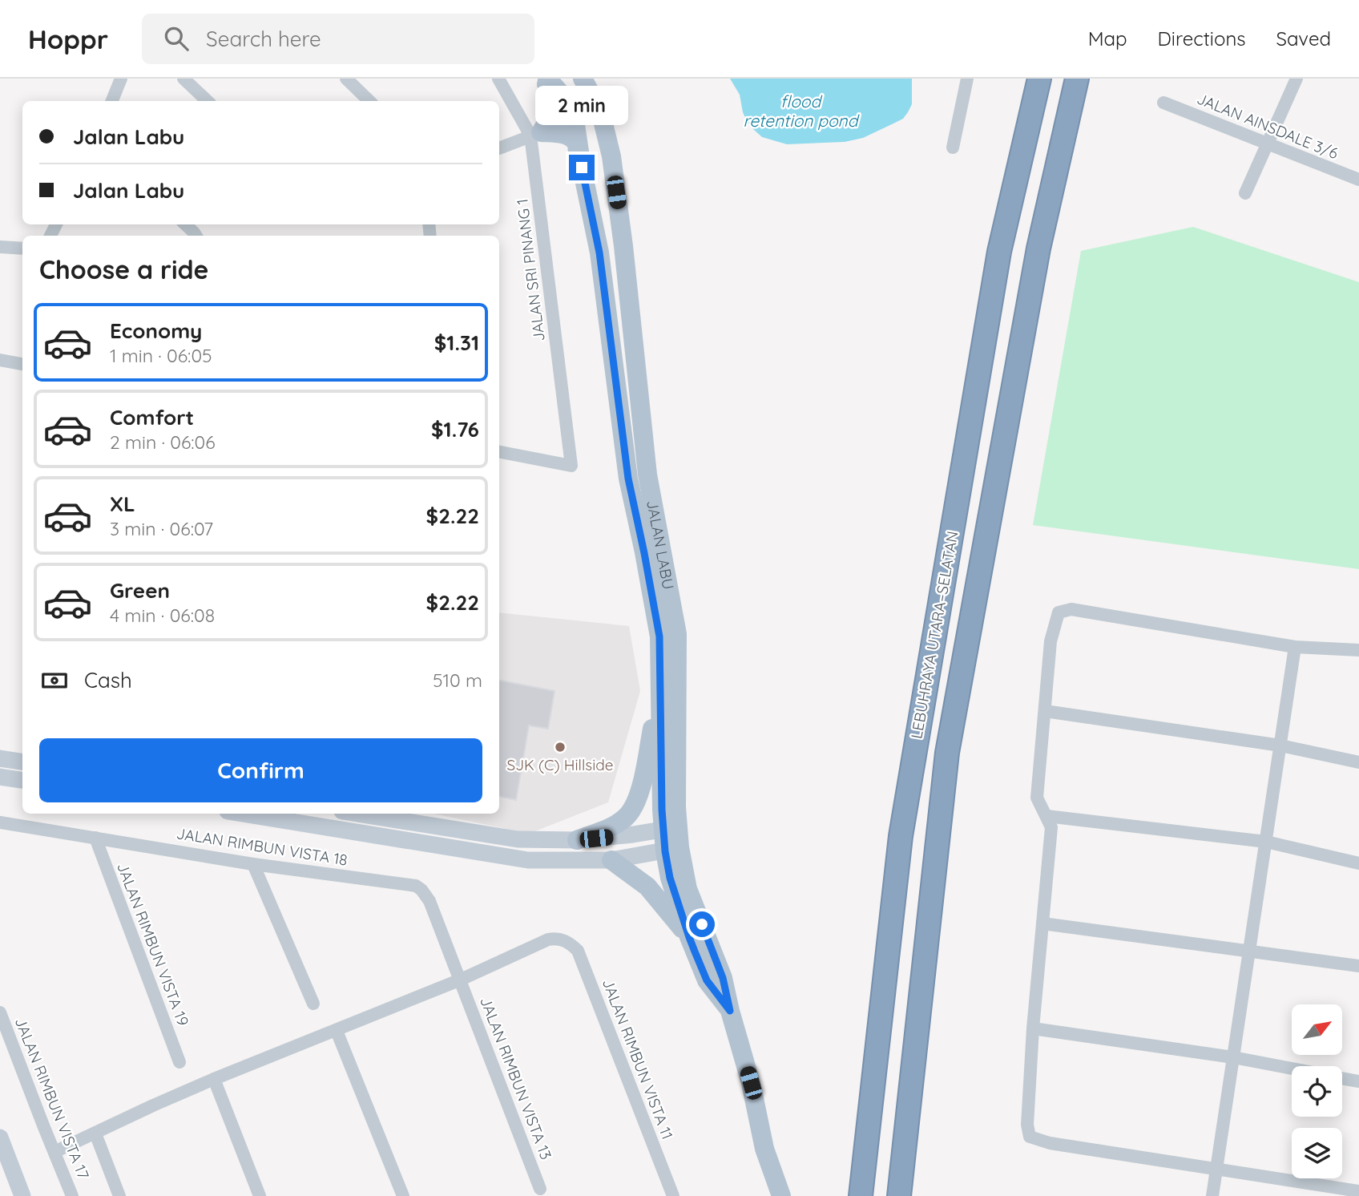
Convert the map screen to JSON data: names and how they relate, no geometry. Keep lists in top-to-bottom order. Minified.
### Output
{"streets":{"highway":["LEBUHRAYA UTARA–SELATAN"],"main road":["JALAN LABU"],"street":["JALAN AINSDALE 3/6","JALAN SRI PINANG 1","JALAN RIMBUN VISTA 18","JALAN RIMBUN VISTA 19","JALAN RIMBUN VISTA 11","JALAN RIMBUN VISTA 13","JALAN RIMBUN VISTA 17"]},"crossings":[["JALAN RIMBUN VISTA 18","JALAN RIMBUN VISTA 19"],["JALAN RIMBUN VISTA 18","JALAN RIMBUN VISTA 11"],["JALAN RIMBUN VISTA 18","JALAN RIMBUN VISTA 13"],["JALAN RIMBUN VISTA 11","JALAN RIMBUN VISTA 13"]],"water":["flood retention pond"],"places":["SJK (C) Hillside"],"north":"top right","page":{"header":"Hoppr","search":"Search here","nav":["Map","Directions","Saved"],"bubble":"2 min","banner":["Jalan Labu","Jalan Labu"],"heading":"Choose a ride","list":[{"name":"Economy","note":"1 min · 06:05","value":"$1.31"},{"name":"Comfort","note":"2 min · 06:06","value":"$1.76"},{"name":"XL","note":"3 min · 06:07","value":"$2.22"},{"name":"Green","note":"4 min · 06:08","value":"$2.22"}],"pay":["Cash","510 m"],"buttons":"Confirm"}}
